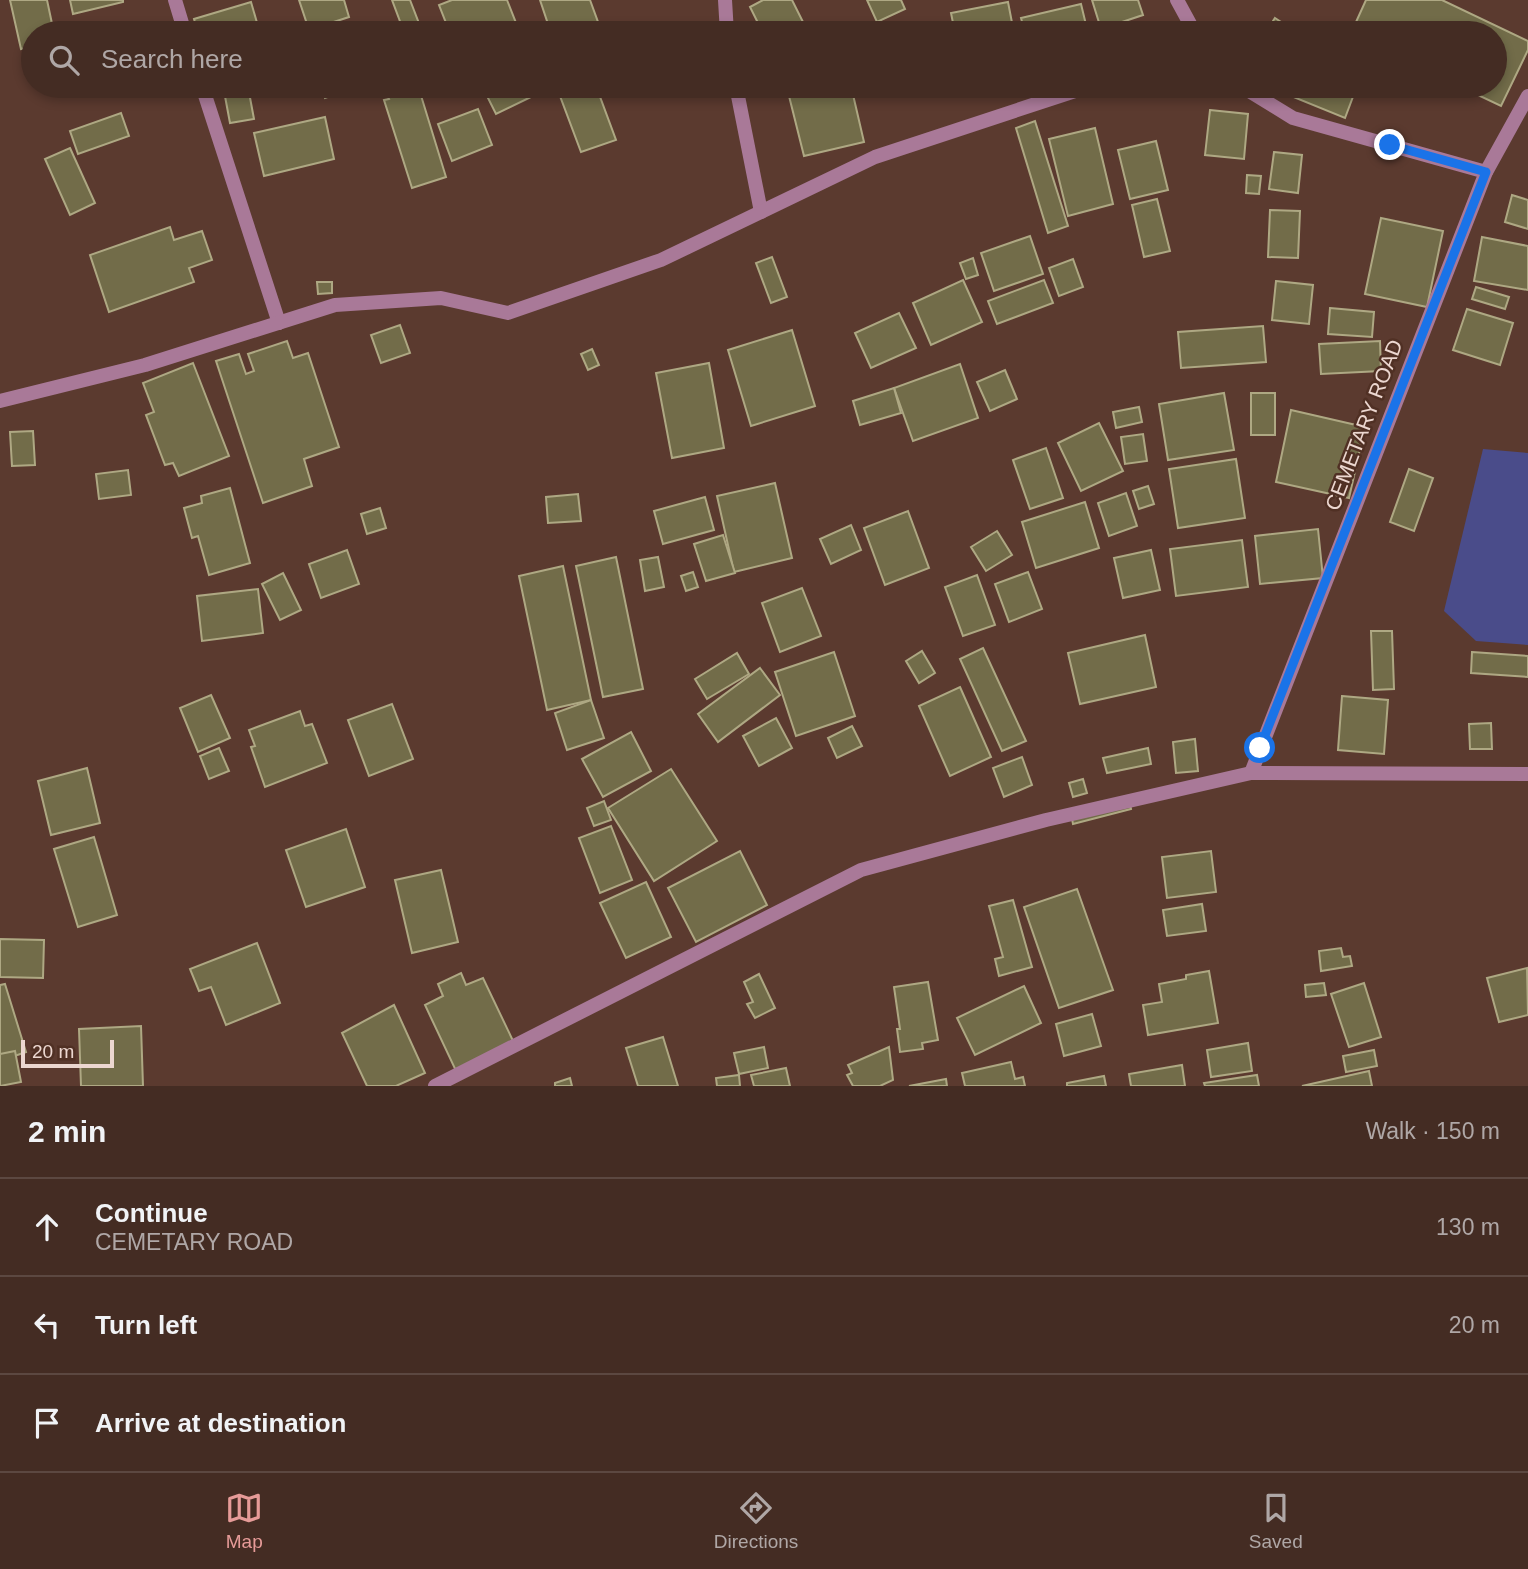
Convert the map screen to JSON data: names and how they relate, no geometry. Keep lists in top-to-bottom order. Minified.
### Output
{"streets":{"street":["CEMETARY ROAD"]},"scale_bar":"20 m","page":{"search":"Search here","scale":"20 m","heading":["2 min","Walk · 150 m"],"list":[["Continue","CEMETARY ROAD","130 m"],["Turn left","20 m"],"Arrive at destination"],"nav":["Map","Directions","Saved"]}}
